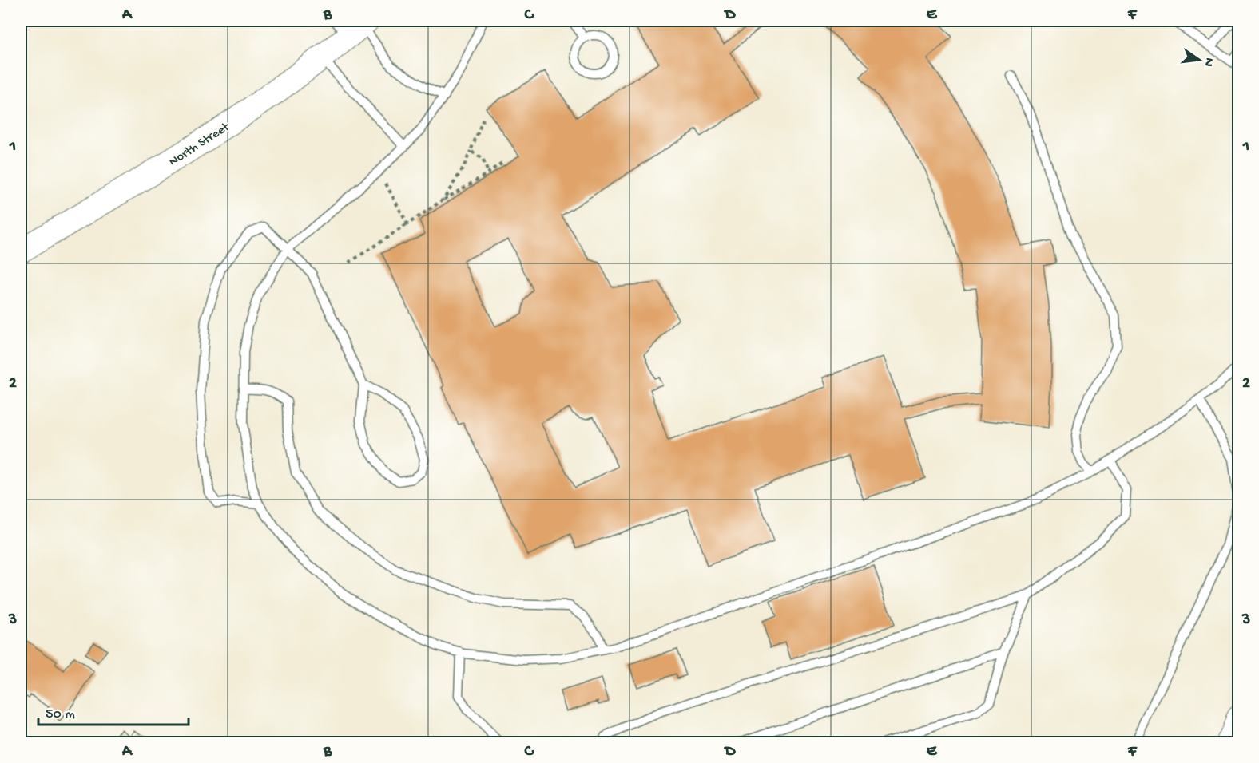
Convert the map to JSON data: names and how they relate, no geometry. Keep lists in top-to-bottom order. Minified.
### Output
{"streets":{"main road":["North Street"]},"scale_bar":"50 m","north":"right","grid":{"columns":["A","B","C","D","E","F"],"rows":["1","2","3"]}}
